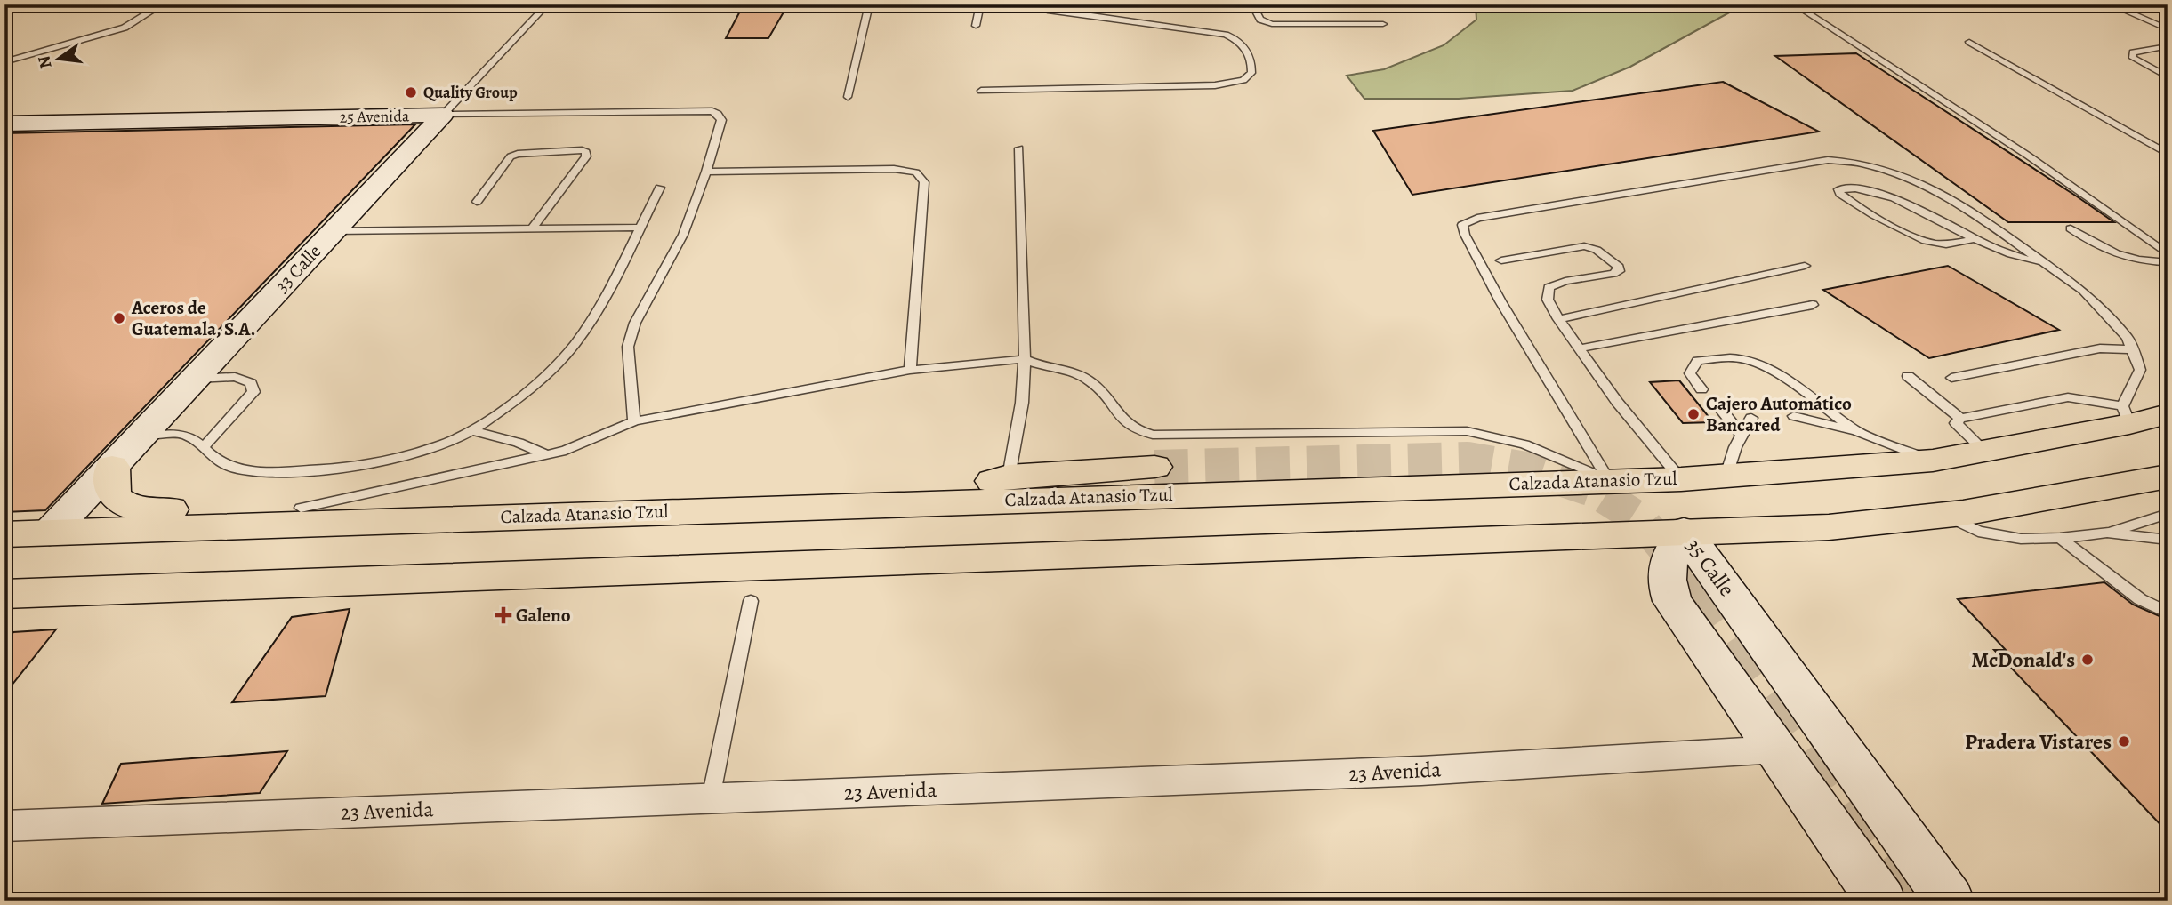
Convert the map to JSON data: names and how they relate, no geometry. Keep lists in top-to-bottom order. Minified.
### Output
{"streets":{"main road":["Calzada Atanasio Tzul"],"street":["25 Avenida","33 Calle","35 Calle","23 Avenida"]},"crossings":[["25 Avenida","33 Calle"],["33 Calle","Calzada Atanasio Tzul"],["35 Calle","23 Avenida"]],"places":{"other":["Quality Group","Aceros de Guatemala, S.A.","Cajero Automático Bancared","McDonald's","Pradera Vistares"],"health":["Galeno"]},"north":"left"}
